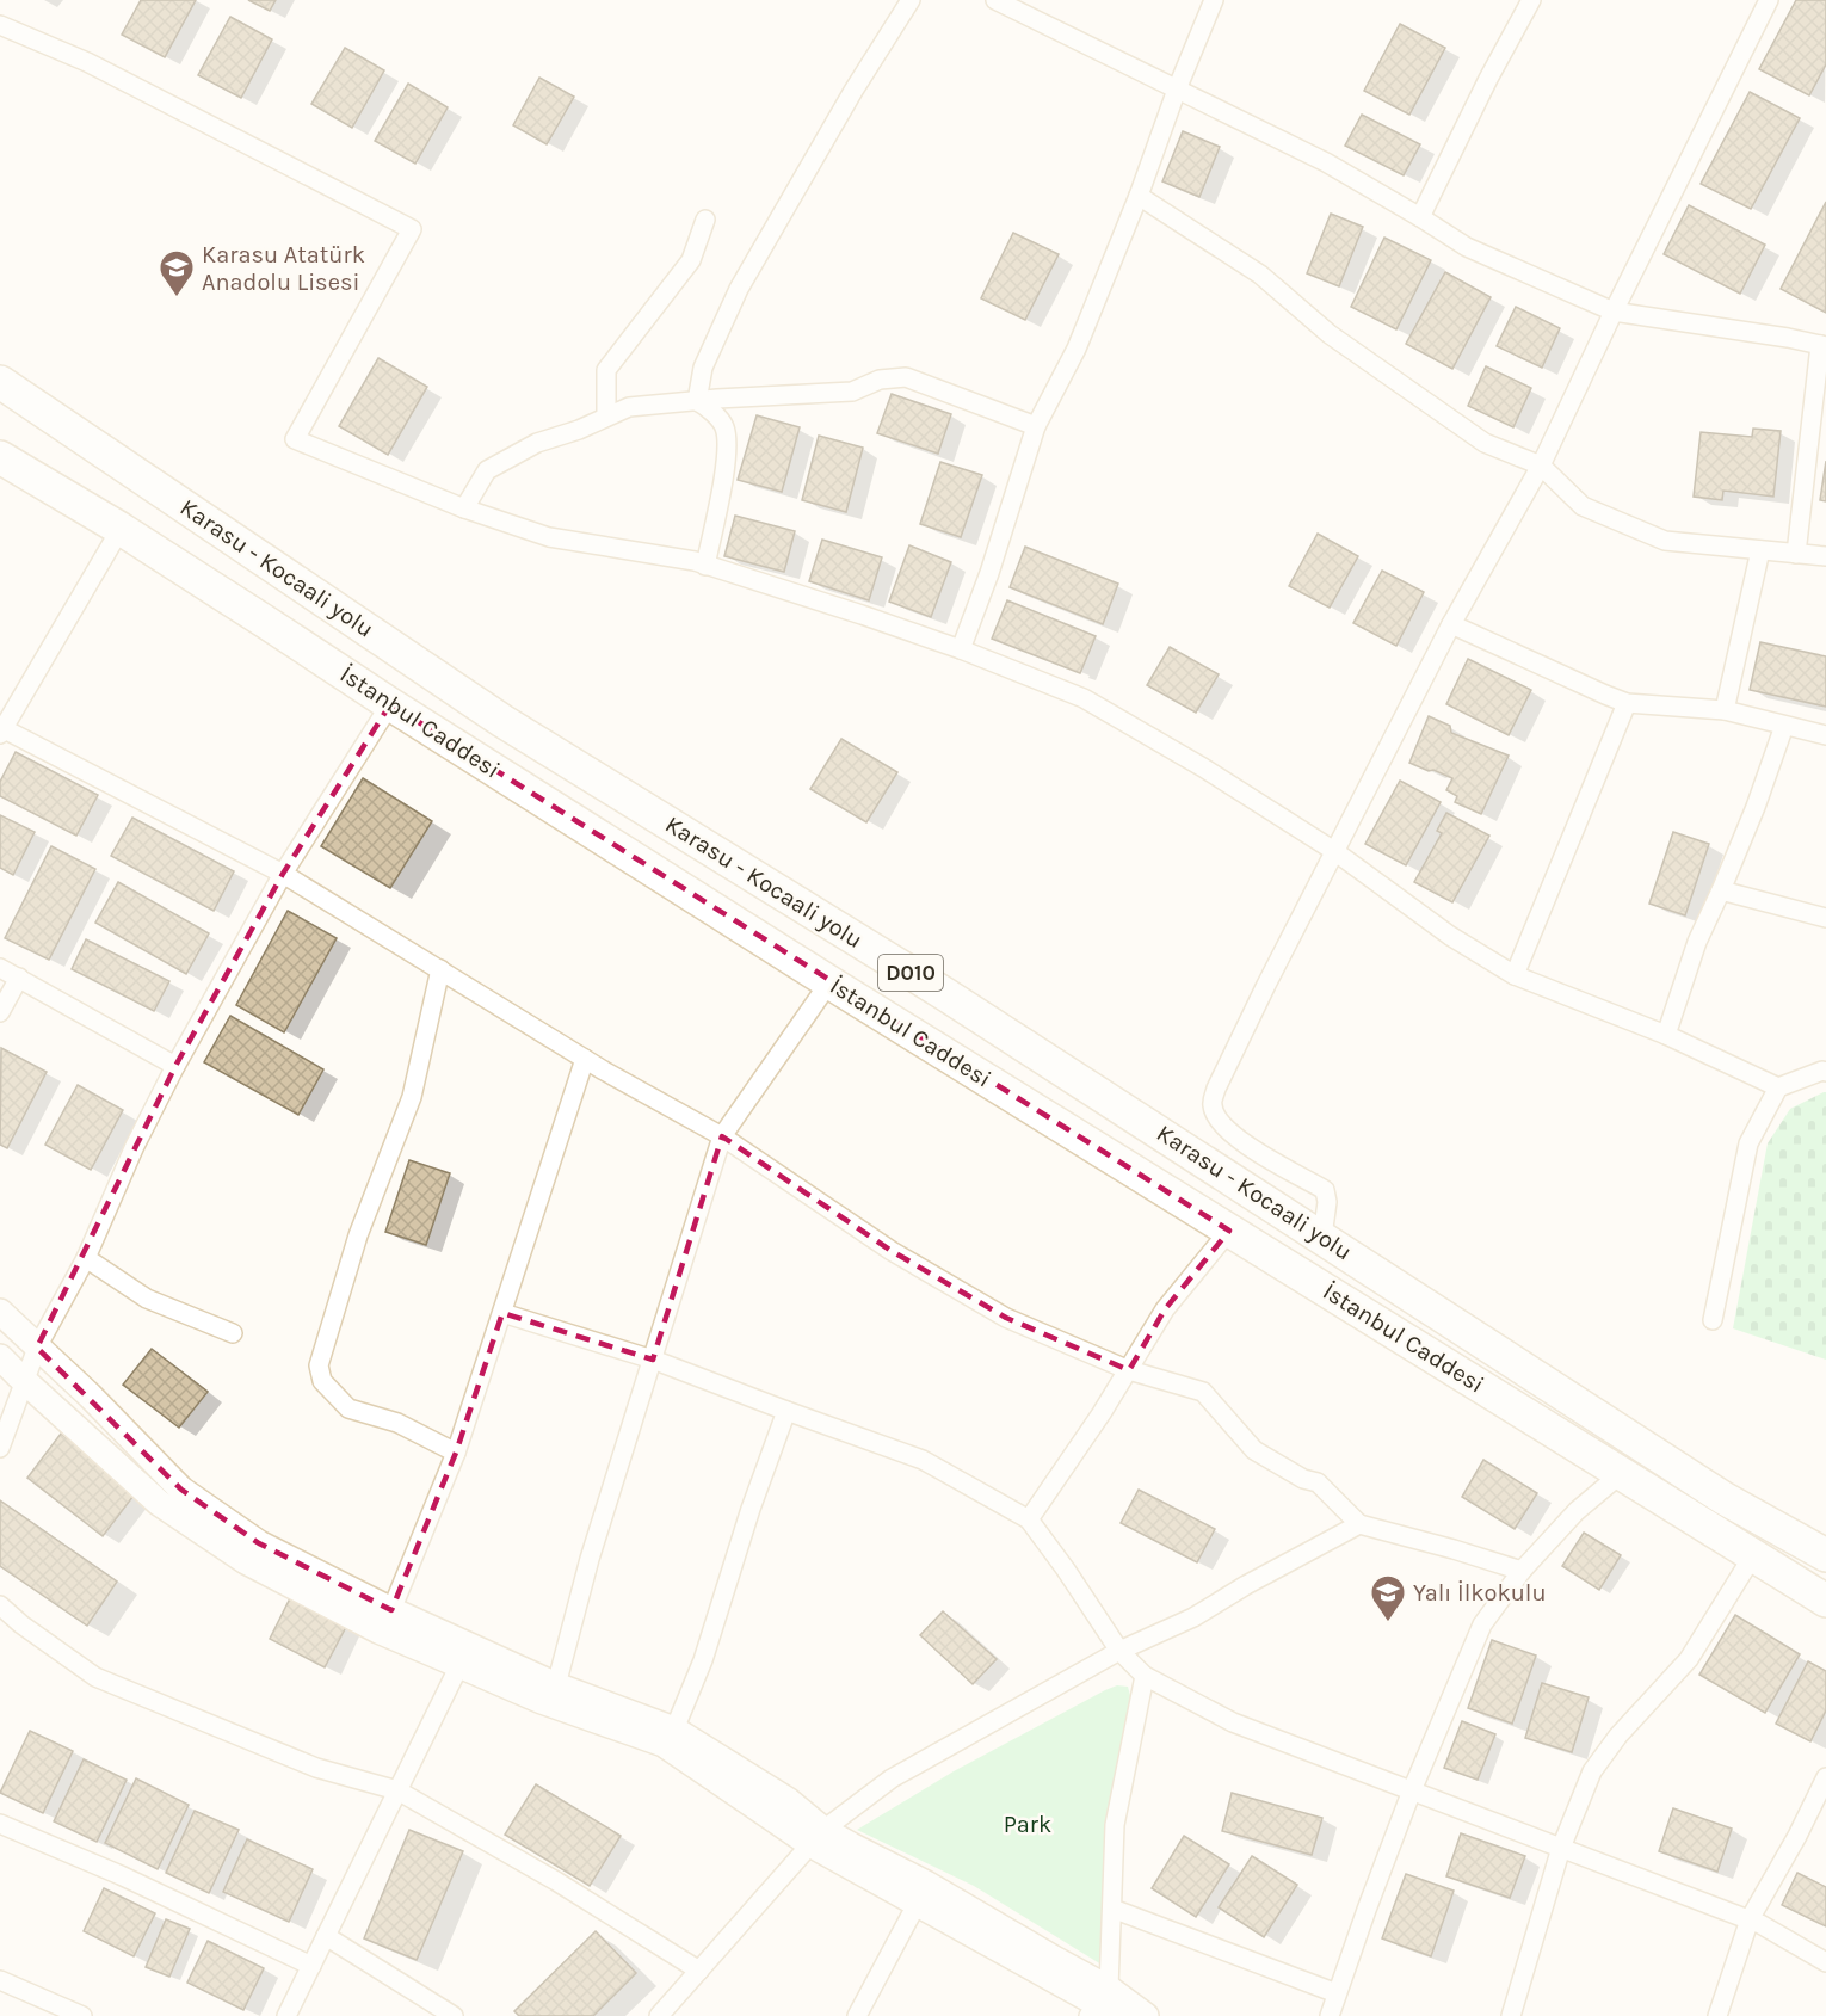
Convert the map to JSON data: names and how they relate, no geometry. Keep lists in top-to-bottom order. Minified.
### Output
{"streets":{"highway":["Karasu - Kocaali yolu","İstanbul Caddesi","D010"]},"parks":["Park"],"places":{"school or university":["Karasu Atatürk Anadolu Lisesi","Yalı İlkokulu"]}}
